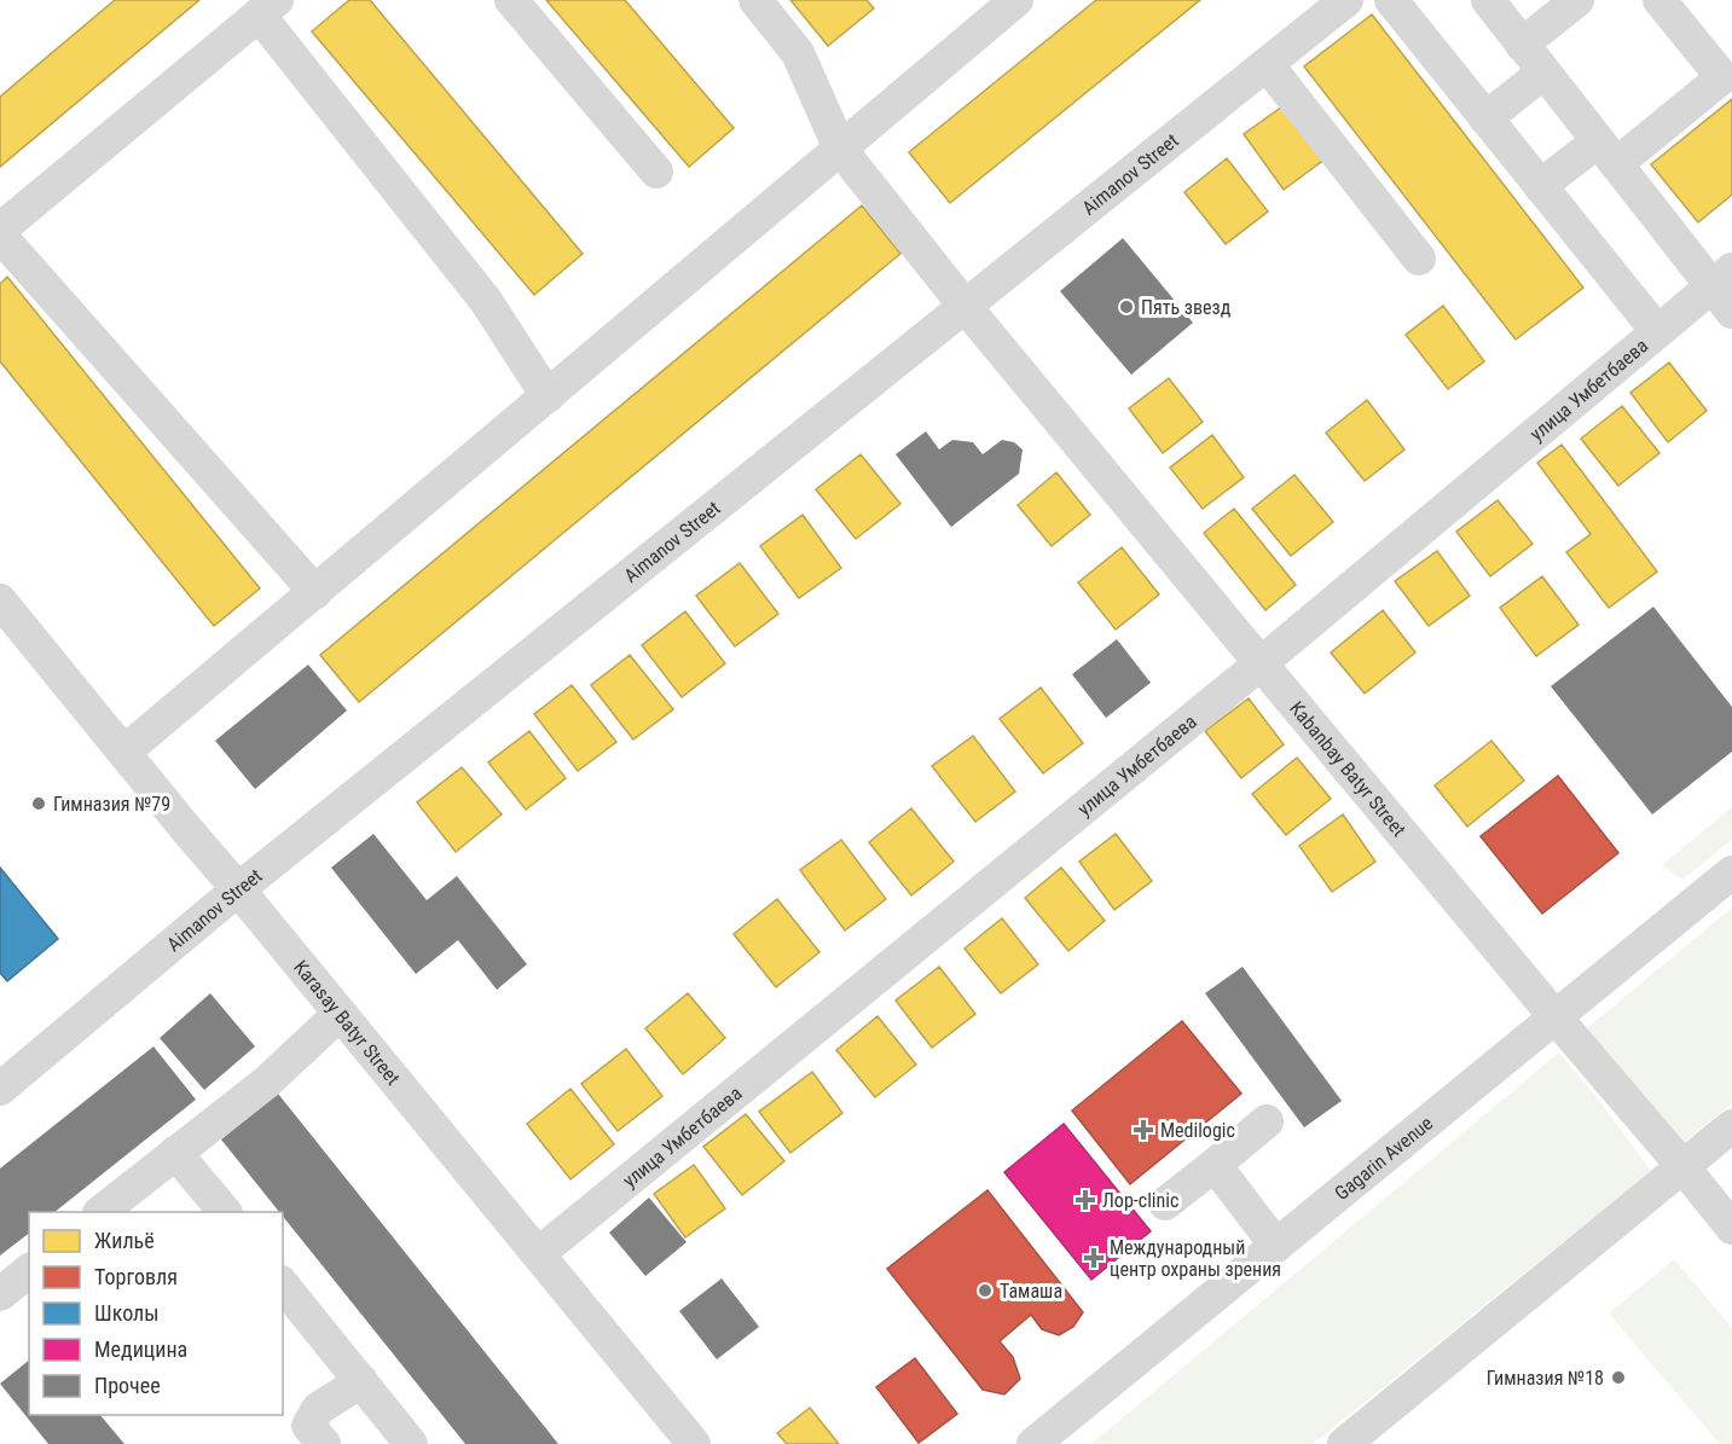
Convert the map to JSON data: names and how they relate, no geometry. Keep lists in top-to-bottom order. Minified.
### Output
{"streets":{"street":["Aimanov Street","улица Умбетбаева","Kabanbay Batyr Street","Karasay Batyr Street","Gagarin Avenue"]},"crossings":[["Aimanov Street","Kabanbay Batyr Street"],["Aimanov Street","Karasay Batyr Street"],["улица Умбетбаева","Kabanbay Batyr Street"],["улица Умбетбаева","Karasay Batyr Street"],["Kabanbay Batyr Street","Gagarin Avenue"]],"places":{"other":["Пять звезд","Гимназия №79","Тамаша","Гимназия №18"],"health":["Medilogic","Лор-clinic","Международный центр охраны зрения"]},"legend":["Жильё","Торговля","Школы","Медицина","Прочее"]}
